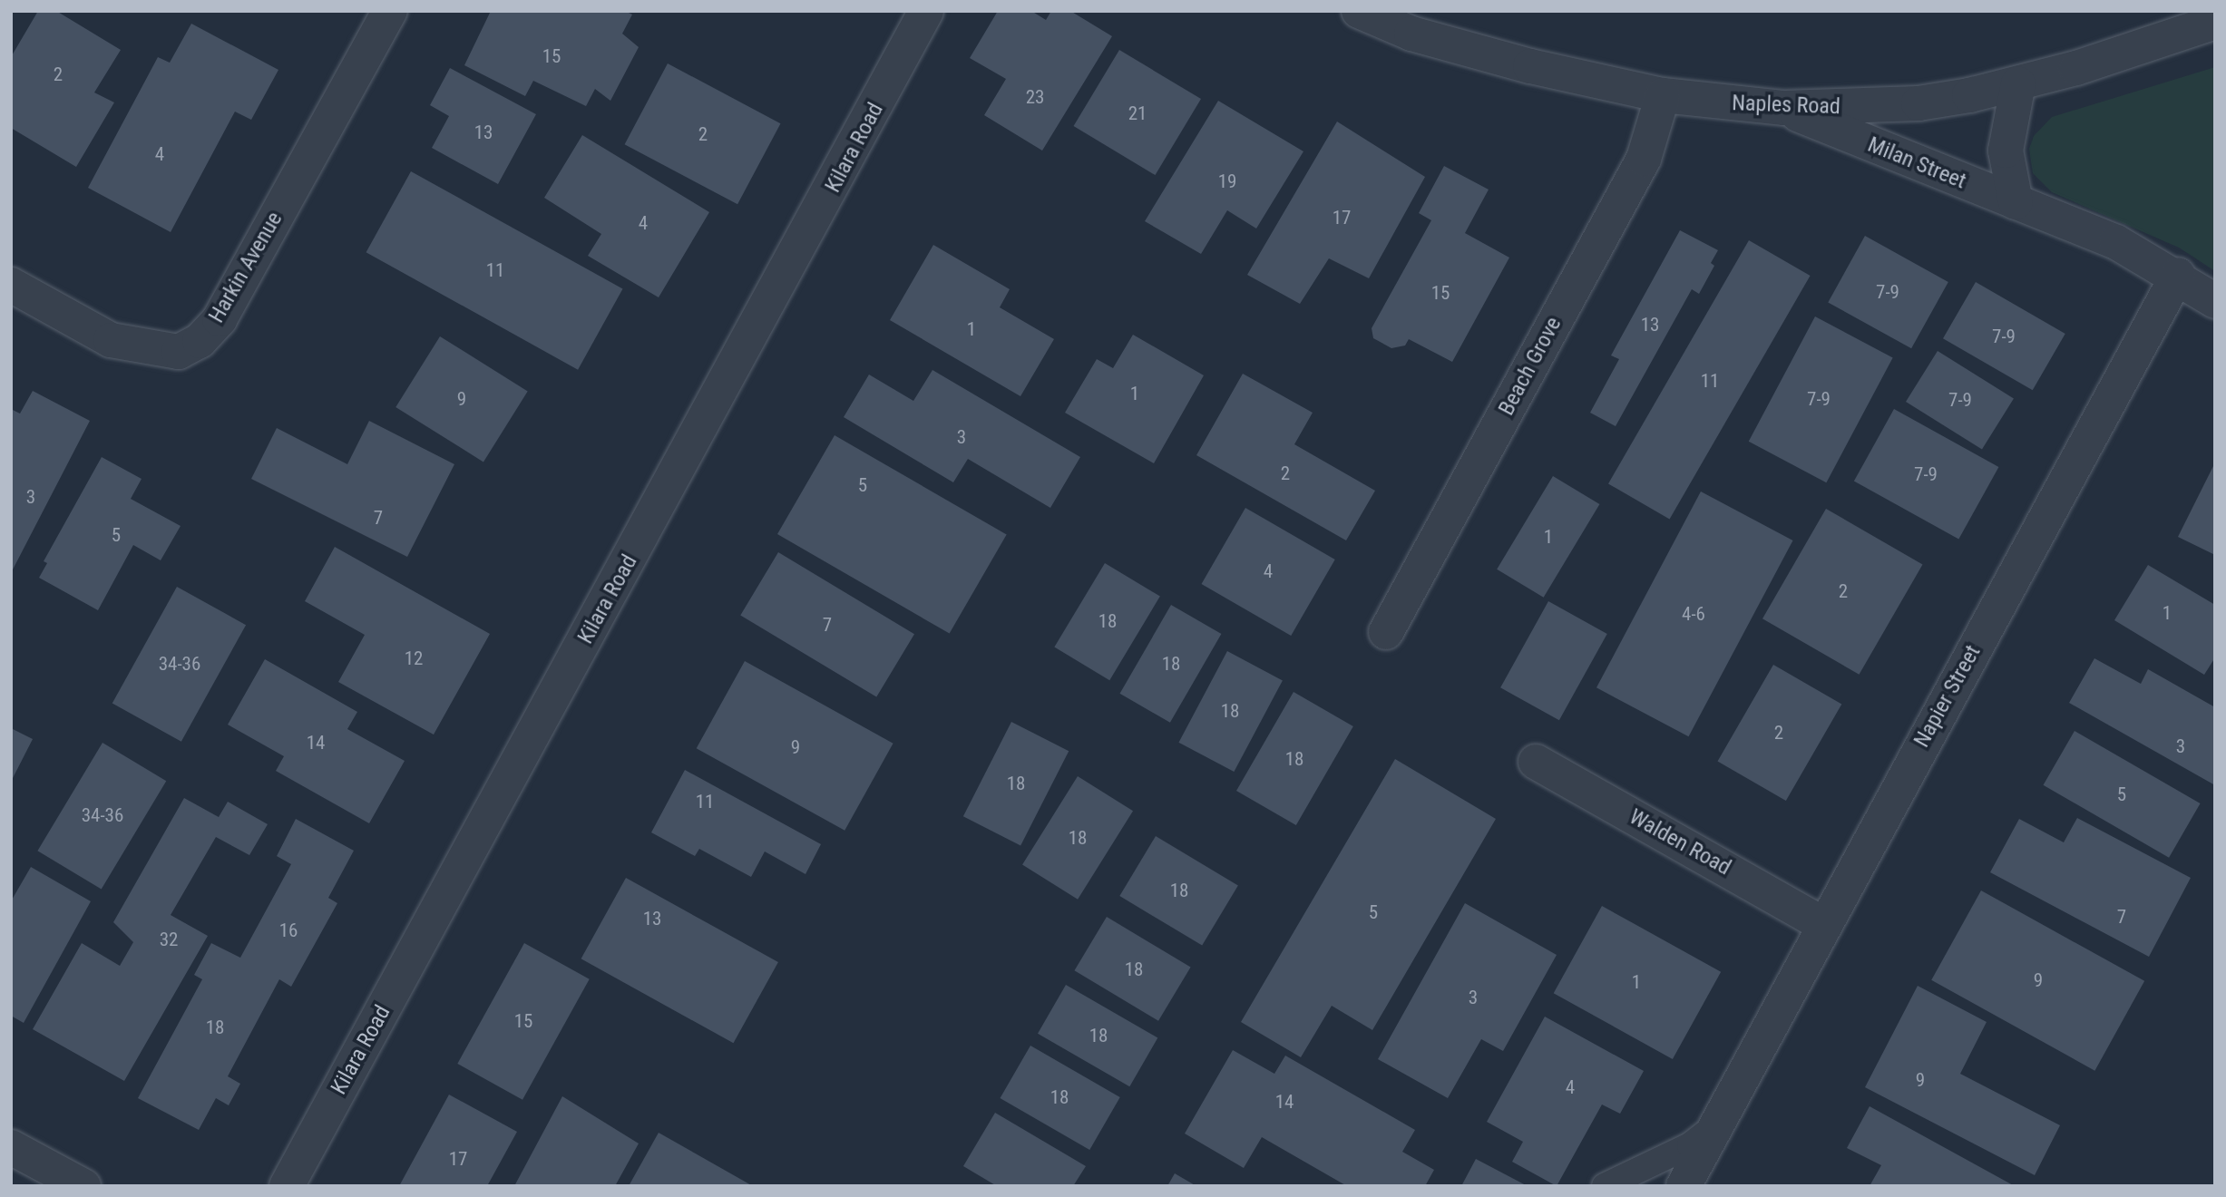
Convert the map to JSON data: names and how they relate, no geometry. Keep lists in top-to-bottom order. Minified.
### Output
{"streets":{"street":["Naples Road","Kilara Road","Milan Street","Harkin Avenue","Beach Grove","Napier Street","Walden Road"]},"crossings":[["Naples Road","Milan Street"],["Naples Road","Beach Grove"],["Milan Street","Napier Street"],["Napier Street","Walden Road"]],"house_numbers":["15","2","23","21","13","2","4","19","17","4","11","7-9","15","13","1","7-9","11","1","9","7-9","7-9","3","2","7-9","5","3","7","5","1","4","2","1","4-6","18","7","12","34-36","18","18","2","14","3","9","18","18","5","11","34-36","18","18","5","7","13","16","32","18","9","1","3","15","18","18","9","4","18","14","17"]}
